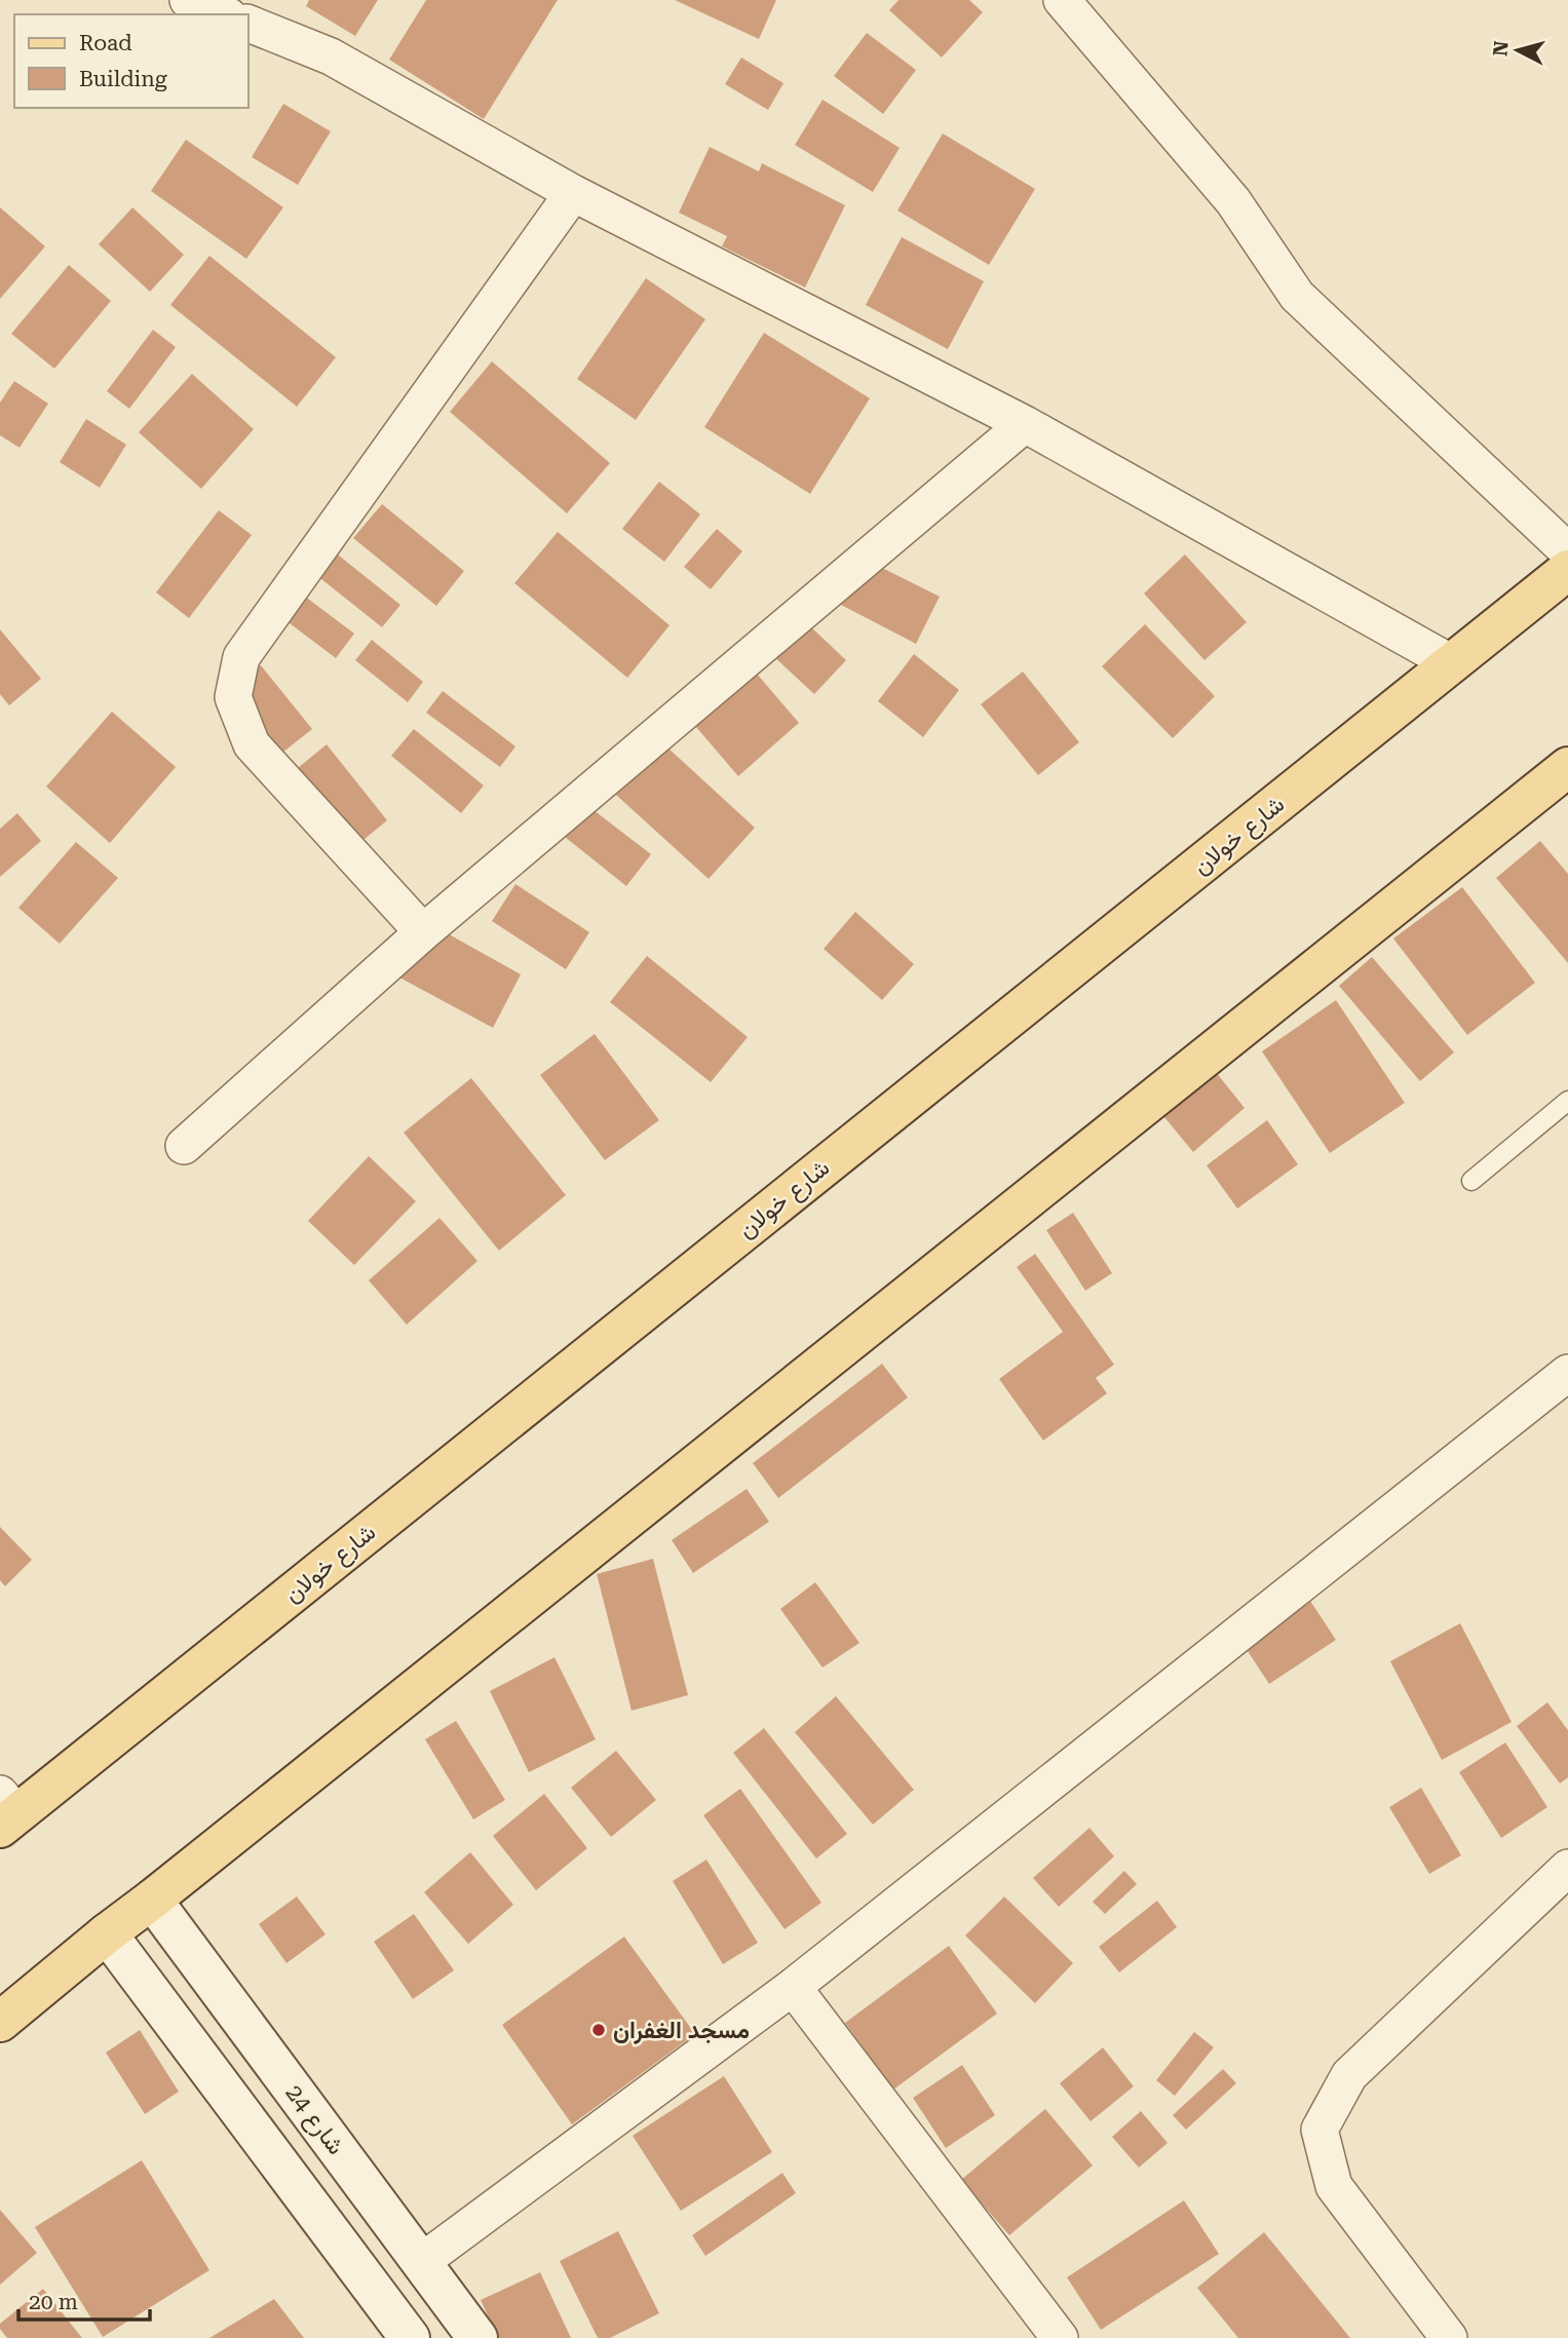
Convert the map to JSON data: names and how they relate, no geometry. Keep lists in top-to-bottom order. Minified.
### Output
{"streets":{"main road":["شارع خولان"],"street":["شارع 24"]},"places":["مسجد الغفران"],"legend":["Road","Building"],"scale_bar":"20 m","north":"left"}
